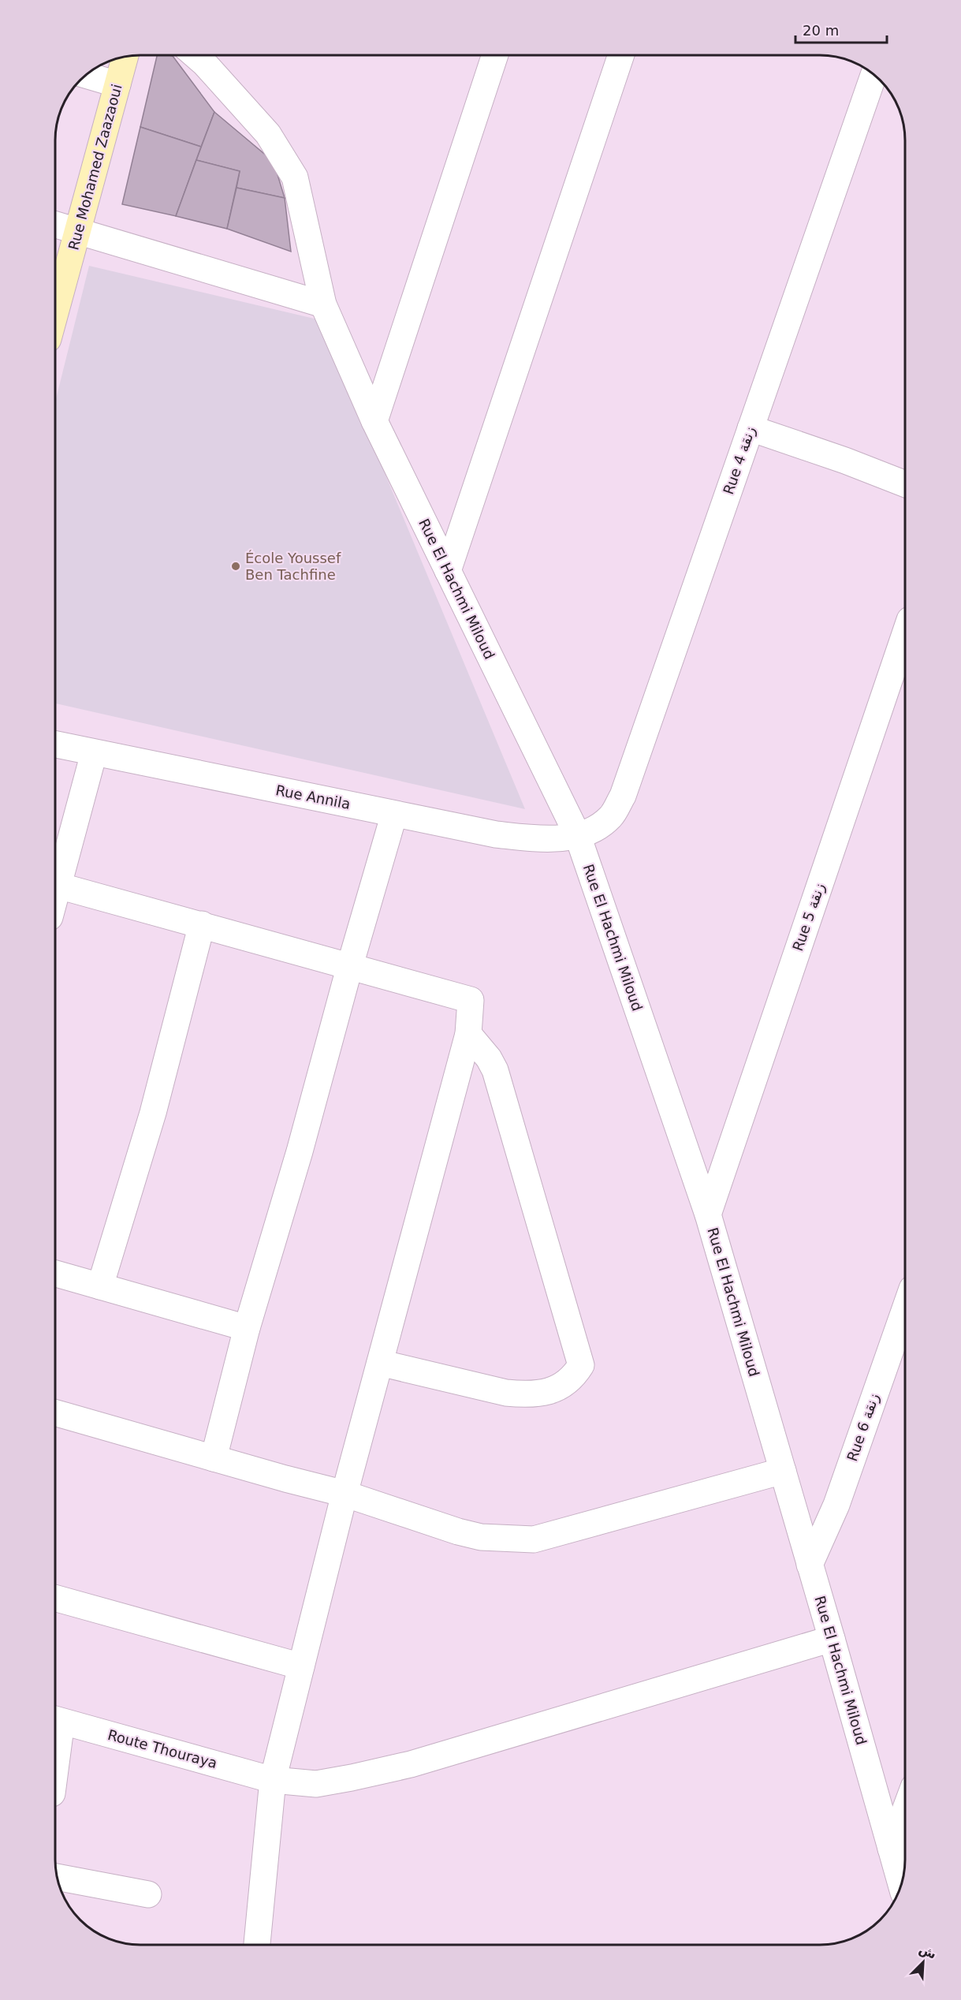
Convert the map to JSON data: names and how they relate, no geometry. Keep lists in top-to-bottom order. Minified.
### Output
{"streets":{"main road":["Rue Mohamed Zaazaoui"],"street":["Rue 4 زنقة","Rue El Hachmi Miloud","Rue Annila","Rue 5 زنقة","Rue 6 زنقة","Route Thouraya"]},"crossings":[["Rue 4 زنقة","Rue El Hachmi Miloud"],["Rue 4 زنقة","Rue Annila"],["Rue El Hachmi Miloud","Rue Annila"],["Rue El Hachmi Miloud","Rue 5 زنقة"],["Rue El Hachmi Miloud","Rue 6 زنقة"],["Rue El Hachmi Miloud","Route Thouraya"]],"places":["École Youssef Ben Tachfine"],"scale_bar":"20 m","north":"top right"}
